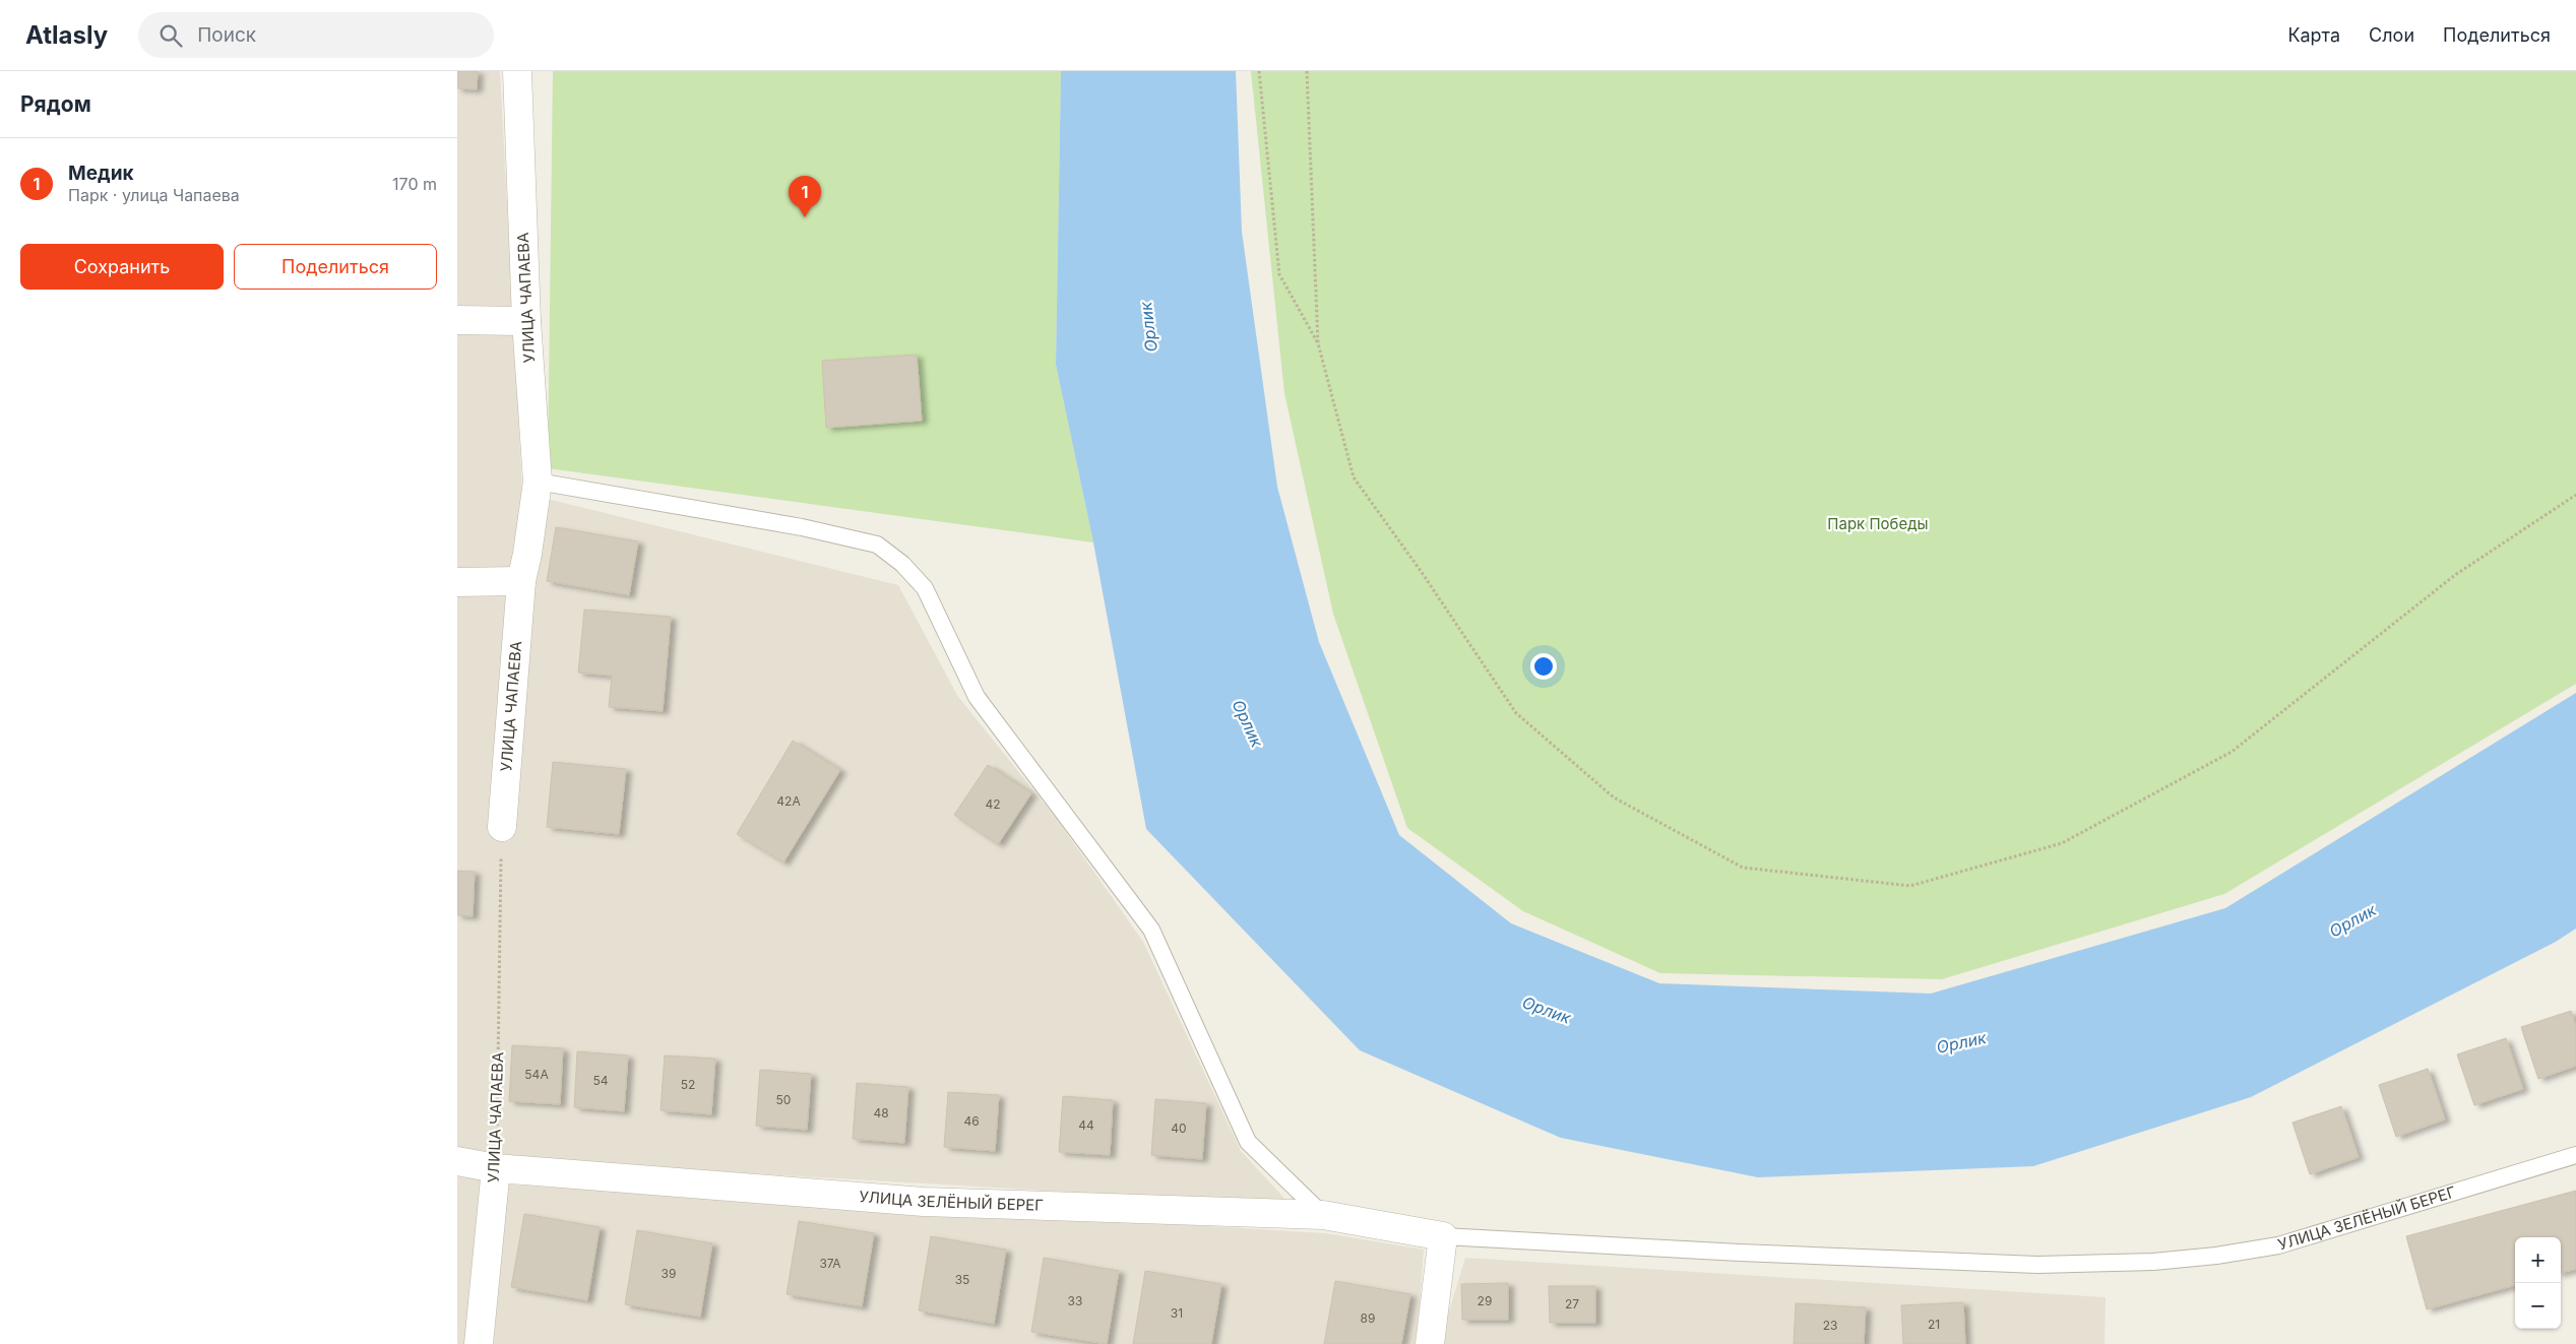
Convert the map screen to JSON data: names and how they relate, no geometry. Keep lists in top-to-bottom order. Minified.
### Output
{"streets":{"street":["УЛИЦА ЧАПАЕВА","УЛИЦА ЗЕЛЁНЫЙ БЕРЕГ"]},"crossings":[["УЛИЦА ЧАПАЕВА","УЛИЦА ЗЕЛЁНЫЙ БЕРЕГ"]],"water":["Орлик"],"parks":["Парк Победы"],"house_numbers":["42А","42","54А","54","52","50","48","46","44","40","37А","39","35","33","29","27","31","89","21","23"],"page":{"header":"Atlasly","search":"Поиск","nav":["Карта","Слои","Поделиться"],"heading":"Рядом","list":[{"mark":"1","name":"Медик","note":"Парк · улица Чапаева","value":"170 m"}],"pins":"1","buttons":["Сохранить","Поделиться"],"map_buttons":["+","−"]}}
